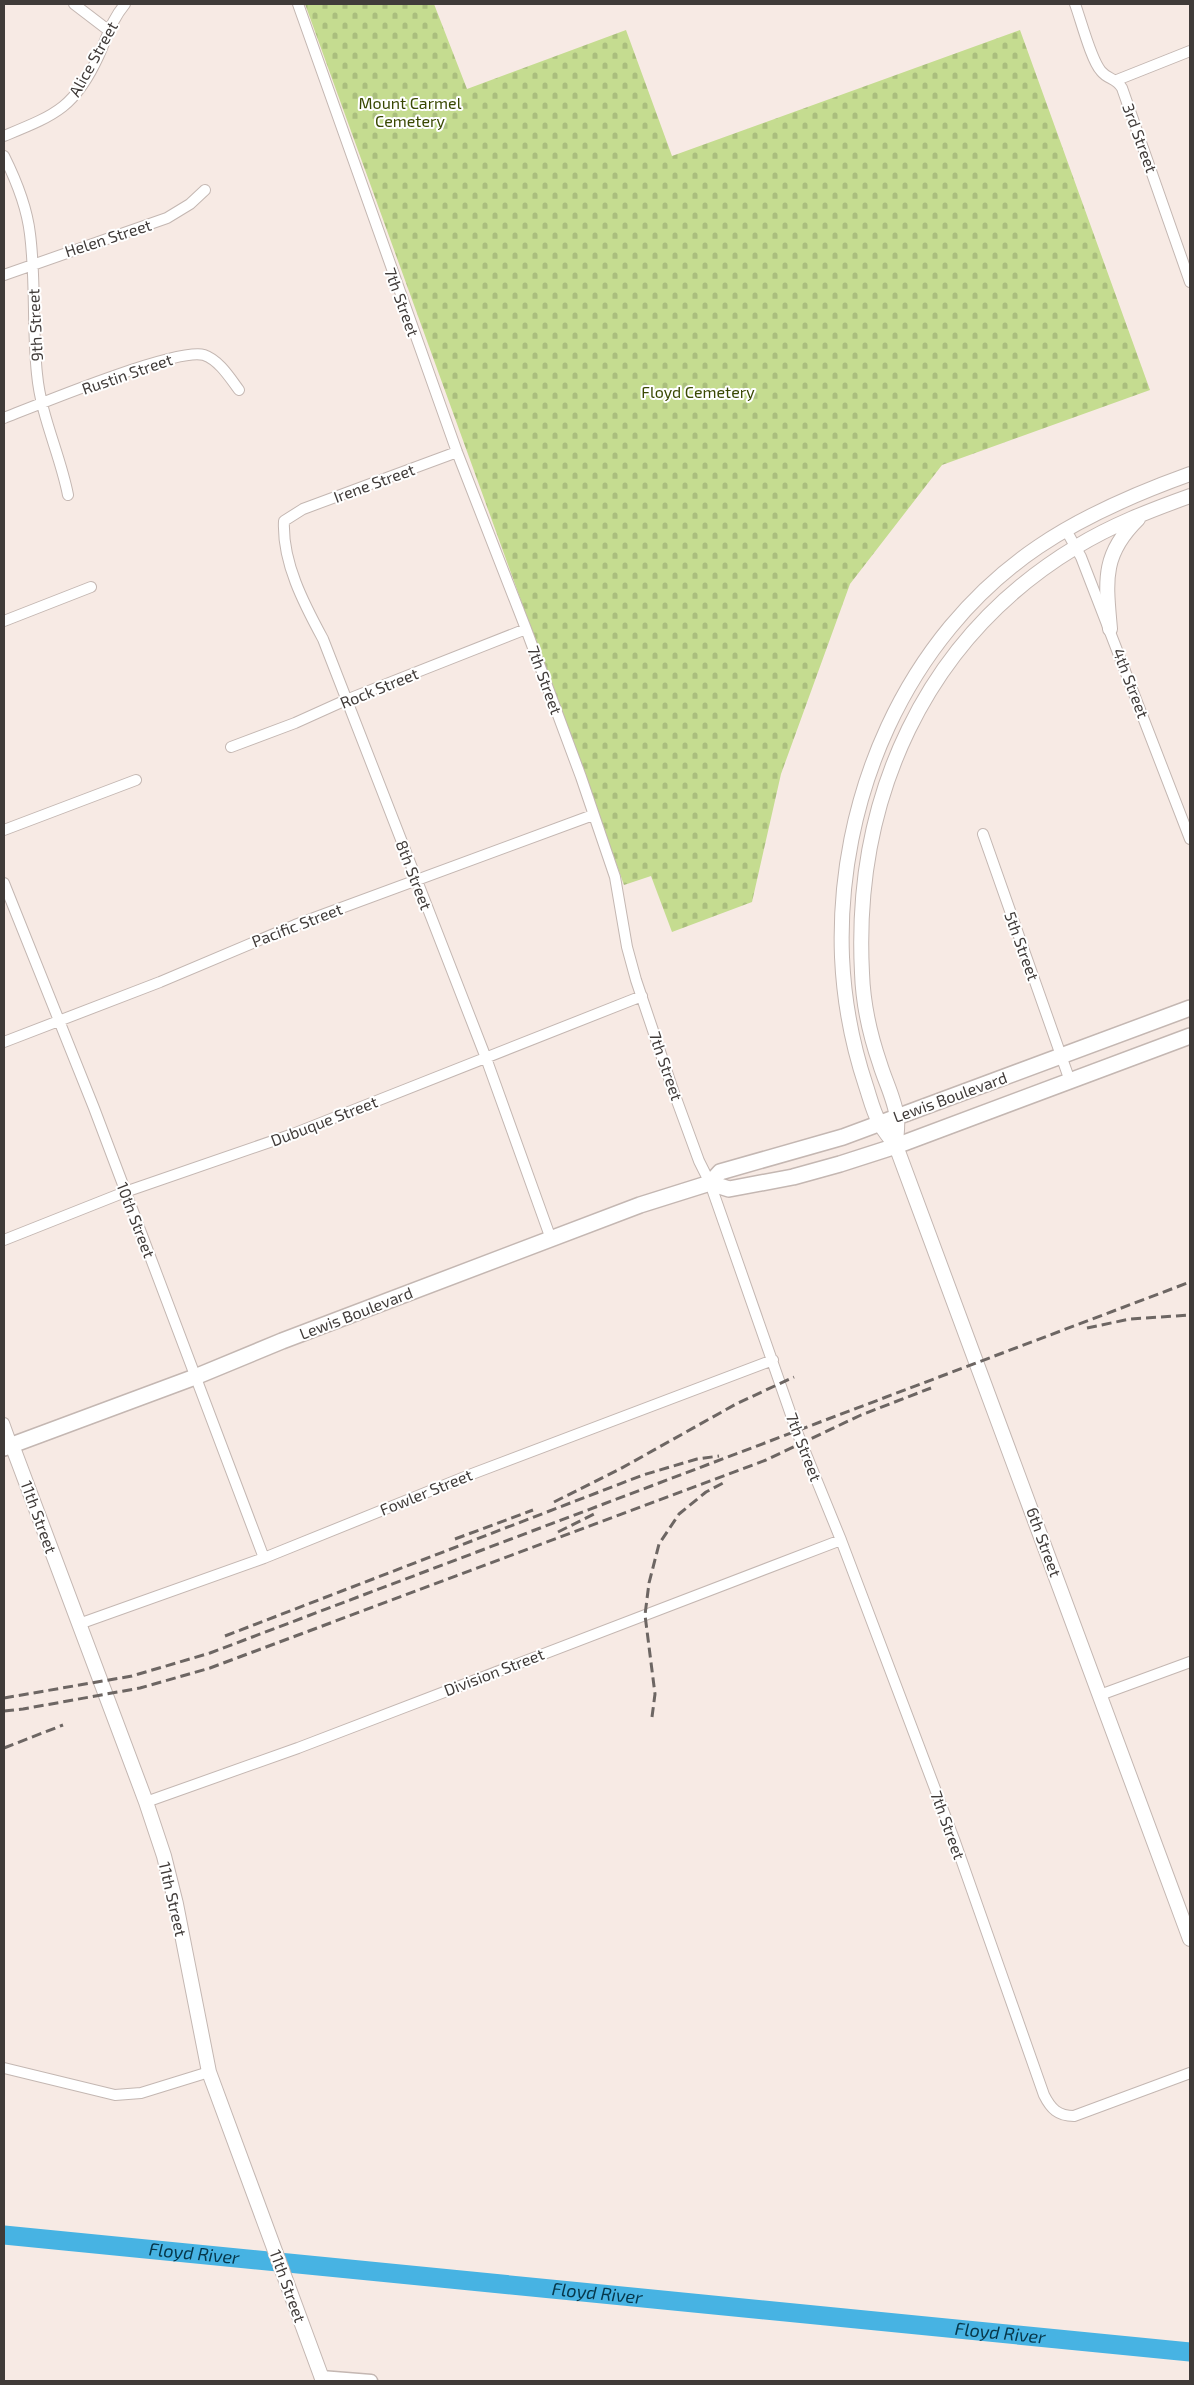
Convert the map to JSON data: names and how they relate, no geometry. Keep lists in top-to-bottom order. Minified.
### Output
{"streets":{"main road":["Lewis Boulevard","11th Street","6th Street"],"street":["Alice Street","3rd Street","Helen Street","7th Street","9th Street","Rustin Street","Irene Street","4th Street","Rock Street","8th Street","Pacific Street","5th Street","Dubuque Street","10th Street","Fowler Street","Division Street"]},"crossings":[["Helen Street","9th Street"],["7th Street","Irene Street"],["7th Street","Rock Street"],["7th Street","Pacific Street"],["7th Street","Lewis Boulevard"],["7th Street","Dubuque Street"],["7th Street","Fowler Street"],["7th Street","Division Street"],["9th Street","Rustin Street"],["Irene Street","8th Street"],["4th Street","6th Street"],["Rock Street","8th Street"],["8th Street","Pacific Street"],["8th Street","Lewis Boulevard"],["8th Street","Dubuque Street"],["Pacific Street","10th Street"],["5th Street","Lewis Boulevard"],["Lewis Boulevard","10th Street"],["Lewis Boulevard","11th Street"],["Lewis Boulevard","6th Street"],["Dubuque Street","10th Street"],["10th Street","Fowler Street"],["Fowler Street","11th Street"],["11th Street","Division Street"]],"water":["Floyd River"],"parks":["Mount Carmel Cemetery","Floyd Cemetery"]}
